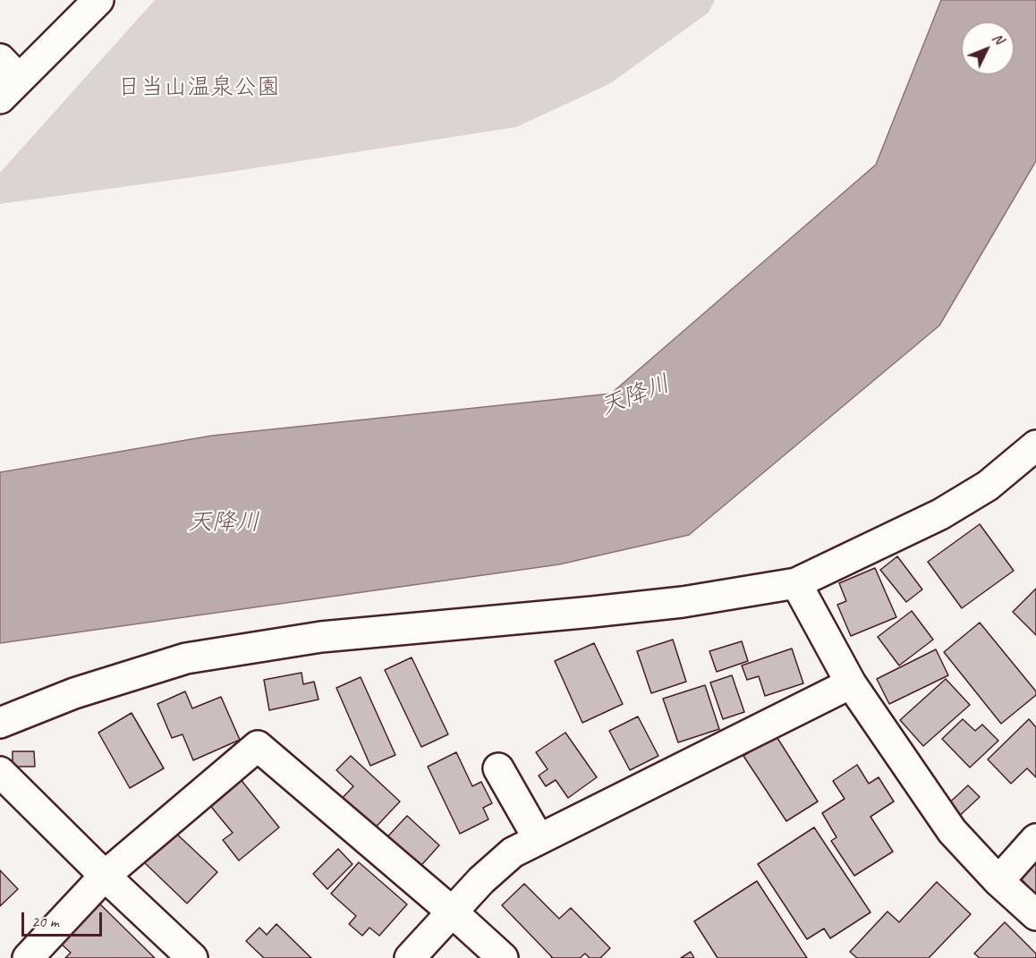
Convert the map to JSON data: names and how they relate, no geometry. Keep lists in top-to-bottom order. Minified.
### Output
{"water":["天降川"],"parks":["日当山温泉公園"],"scale_bar":"20 m","north":"top right"}
